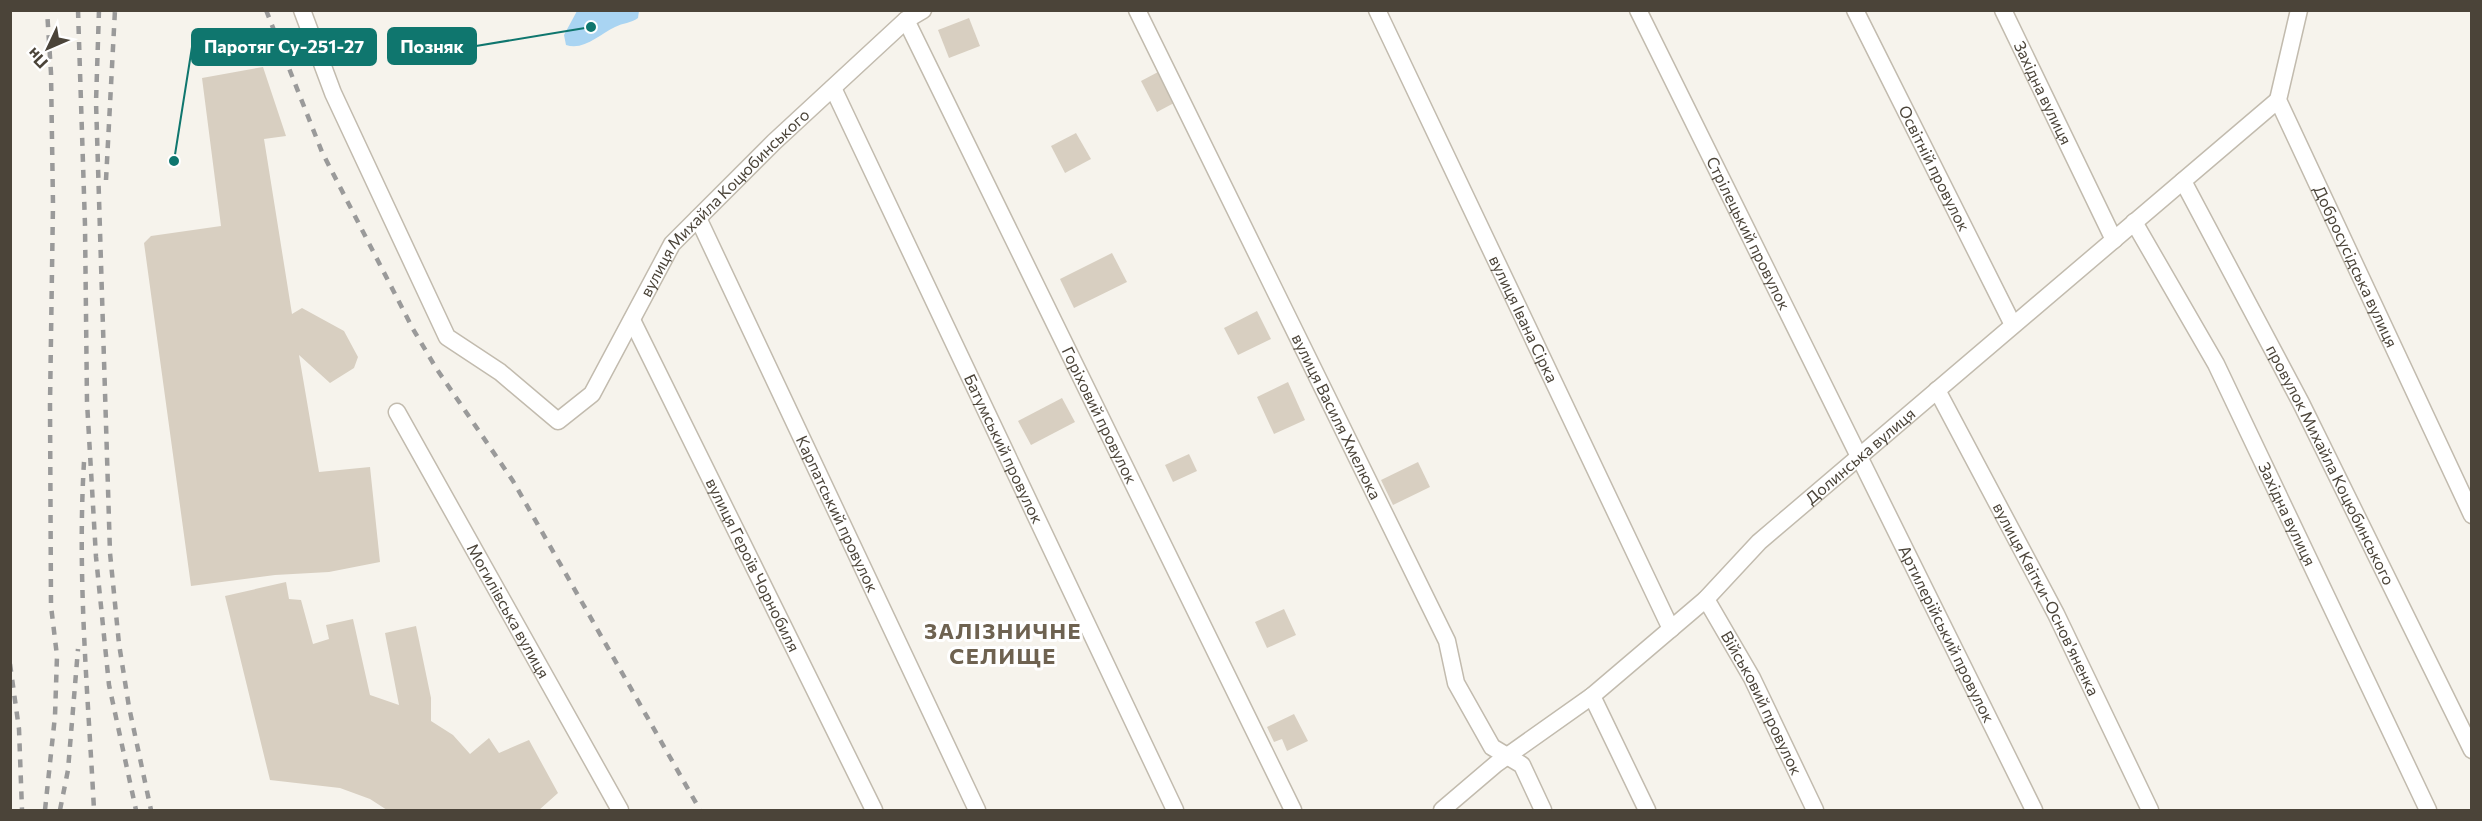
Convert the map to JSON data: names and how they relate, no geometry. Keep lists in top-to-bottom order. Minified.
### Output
{"streets":{"street":["Західна вулиця","Освітній провулок","вулиця Михайла Коцюбинського","Стрілецький провулок","Добросусідська вулиця","вулиця Івана Сірка","Горіховий провулок","вулиця Василя Хмелюка","Батумський провулок","Долинська вулиця","провулок Михайла Коцюбинського","Карпатський провулок","вулиця Героїв Чорнобиля","вулиця Квітки-Основ'яненка","Могилівська вулиця","Артилерійський провулок","Військовий провулок"]},"crossings":[["Західна вулиця","Долинська вулиця"],["Освітній провулок","Долинська вулиця"],["вулиця Михайла Коцюбинського","Горіховий провулок"],["вулиця Михайла Коцюбинського","Батумський провулок"],["вулиця Михайла Коцюбинського","Карпатський провулок"],["вулиця Михайла Коцюбинського","вулиця Героїв Чорнобиля"],["Стрілецький провулок","Долинська вулиця"],["Стрілецький провулок","Артилерійський провулок"],["Добросусідська вулиця","Долинська вулиця"],["вулиця Івана Сірка","Долинська вулиця"],["вулиця Василя Хмелюка","Долинська вулиця"],["Долинська вулиця","провулок Михайла Коцюбинського"],["Долинська вулиця","вулиця Квітки-Основ'яненка"],["Долинська вулиця","Артилерійський провулок"],["Долинська вулиця","Військовий провулок"]],"districts":["ЗАЛІЗНИЧНЕ СЕЛИЩЕ"],"places":["Позняк","Паротяг Су-251-27"],"north":"bottom left"}
